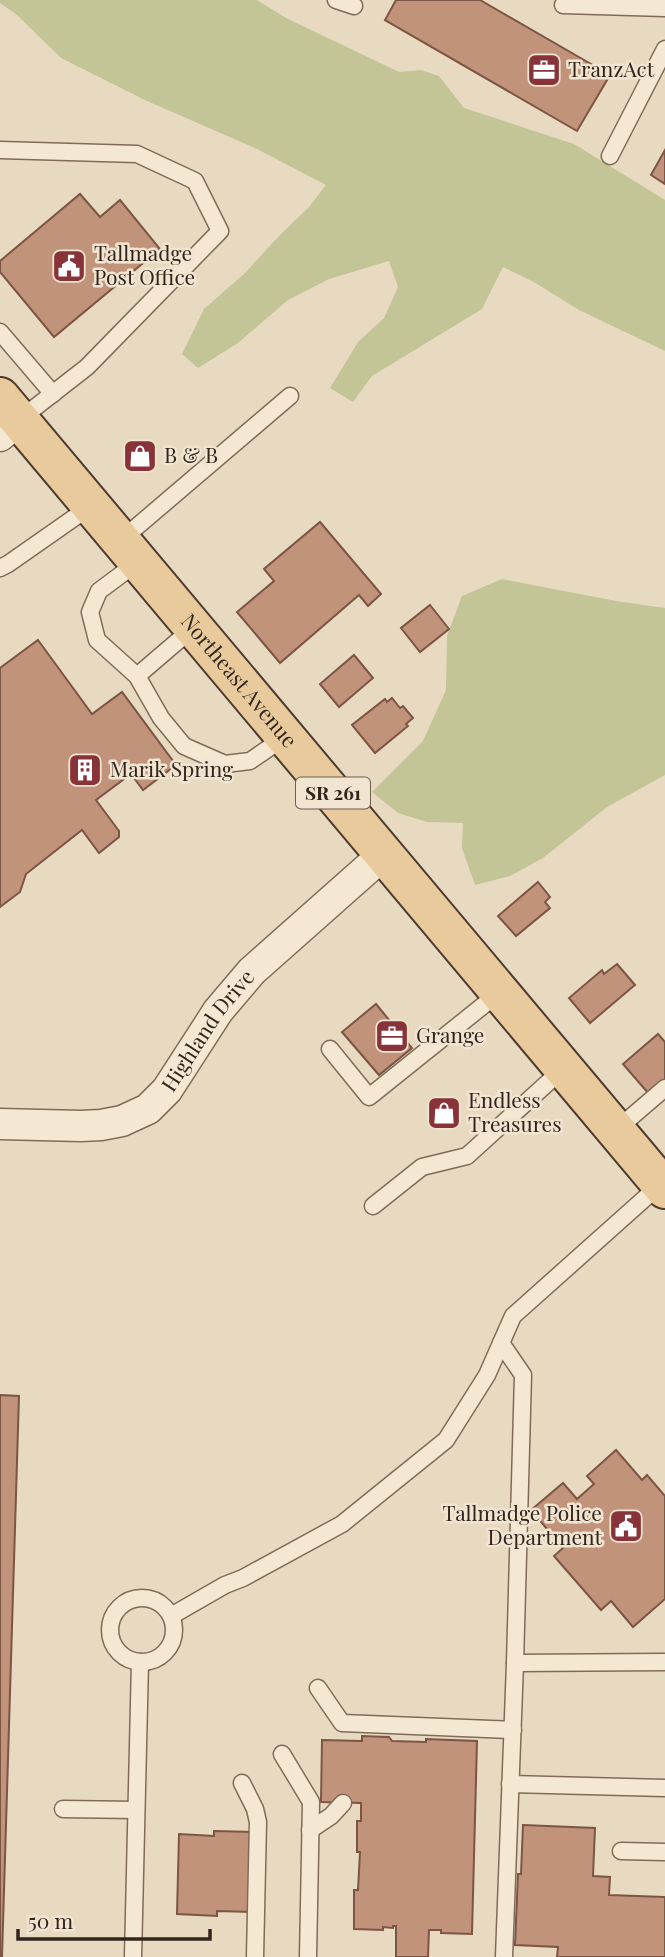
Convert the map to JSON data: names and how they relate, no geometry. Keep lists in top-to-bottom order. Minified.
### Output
{"streets":{"main road":["Northeast Avenue","SR 261"],"street":["Highland Drive"]},"crossings":[["Northeast Avenue","Highland Drive"]],"places":{"office":["TranzAct","Grange"],"public building":["Tallmadge Post Office","Tallmadge Police Department"],"shop":["B & B","Endless Treasures"],"building":["Marik Spring"]},"scale_bar":"50 m"}
